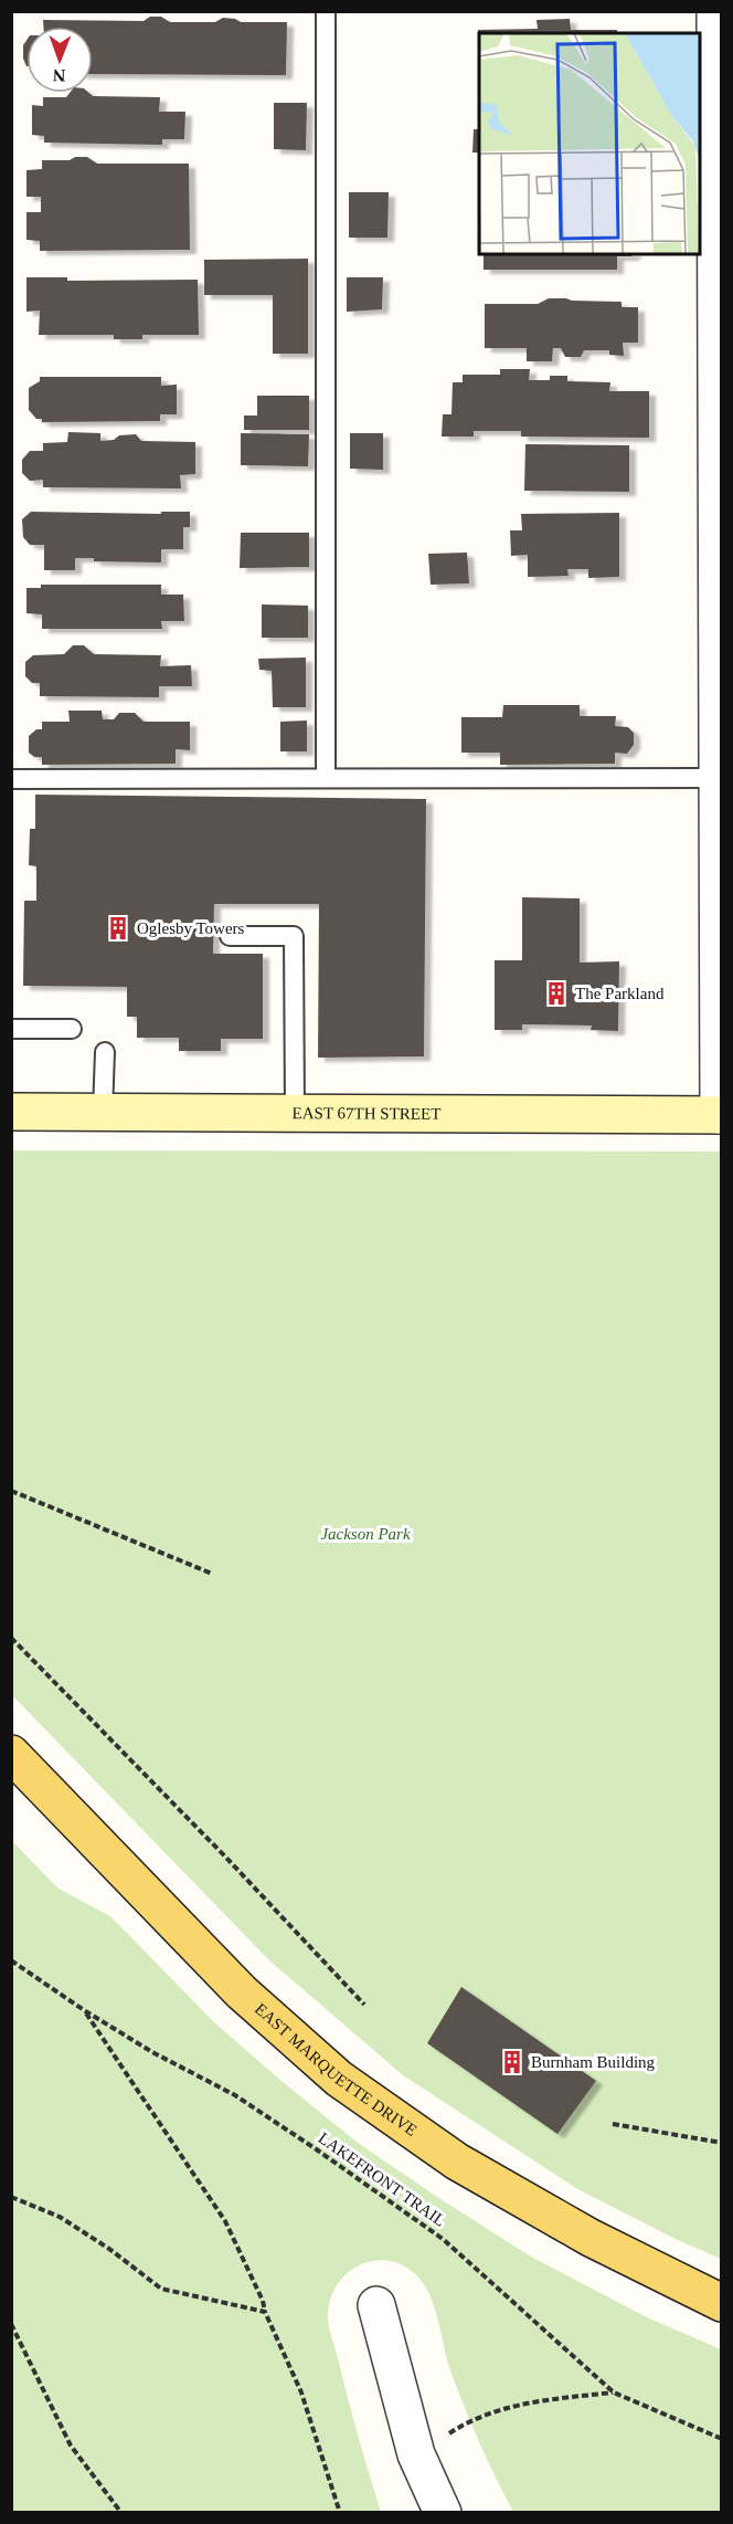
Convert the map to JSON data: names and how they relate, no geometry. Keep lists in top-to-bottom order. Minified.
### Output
{"streets":{"main road":["EAST MARQUETTE DRIVE"],"street":["EAST 67TH STREET"],"path":["LAKEFRONT TRAIL"]},"parks":["Jackson Park"],"places":{"building":["Oglesby Towers","The Parkland","Burnham Building"]},"north":"bottom"}
